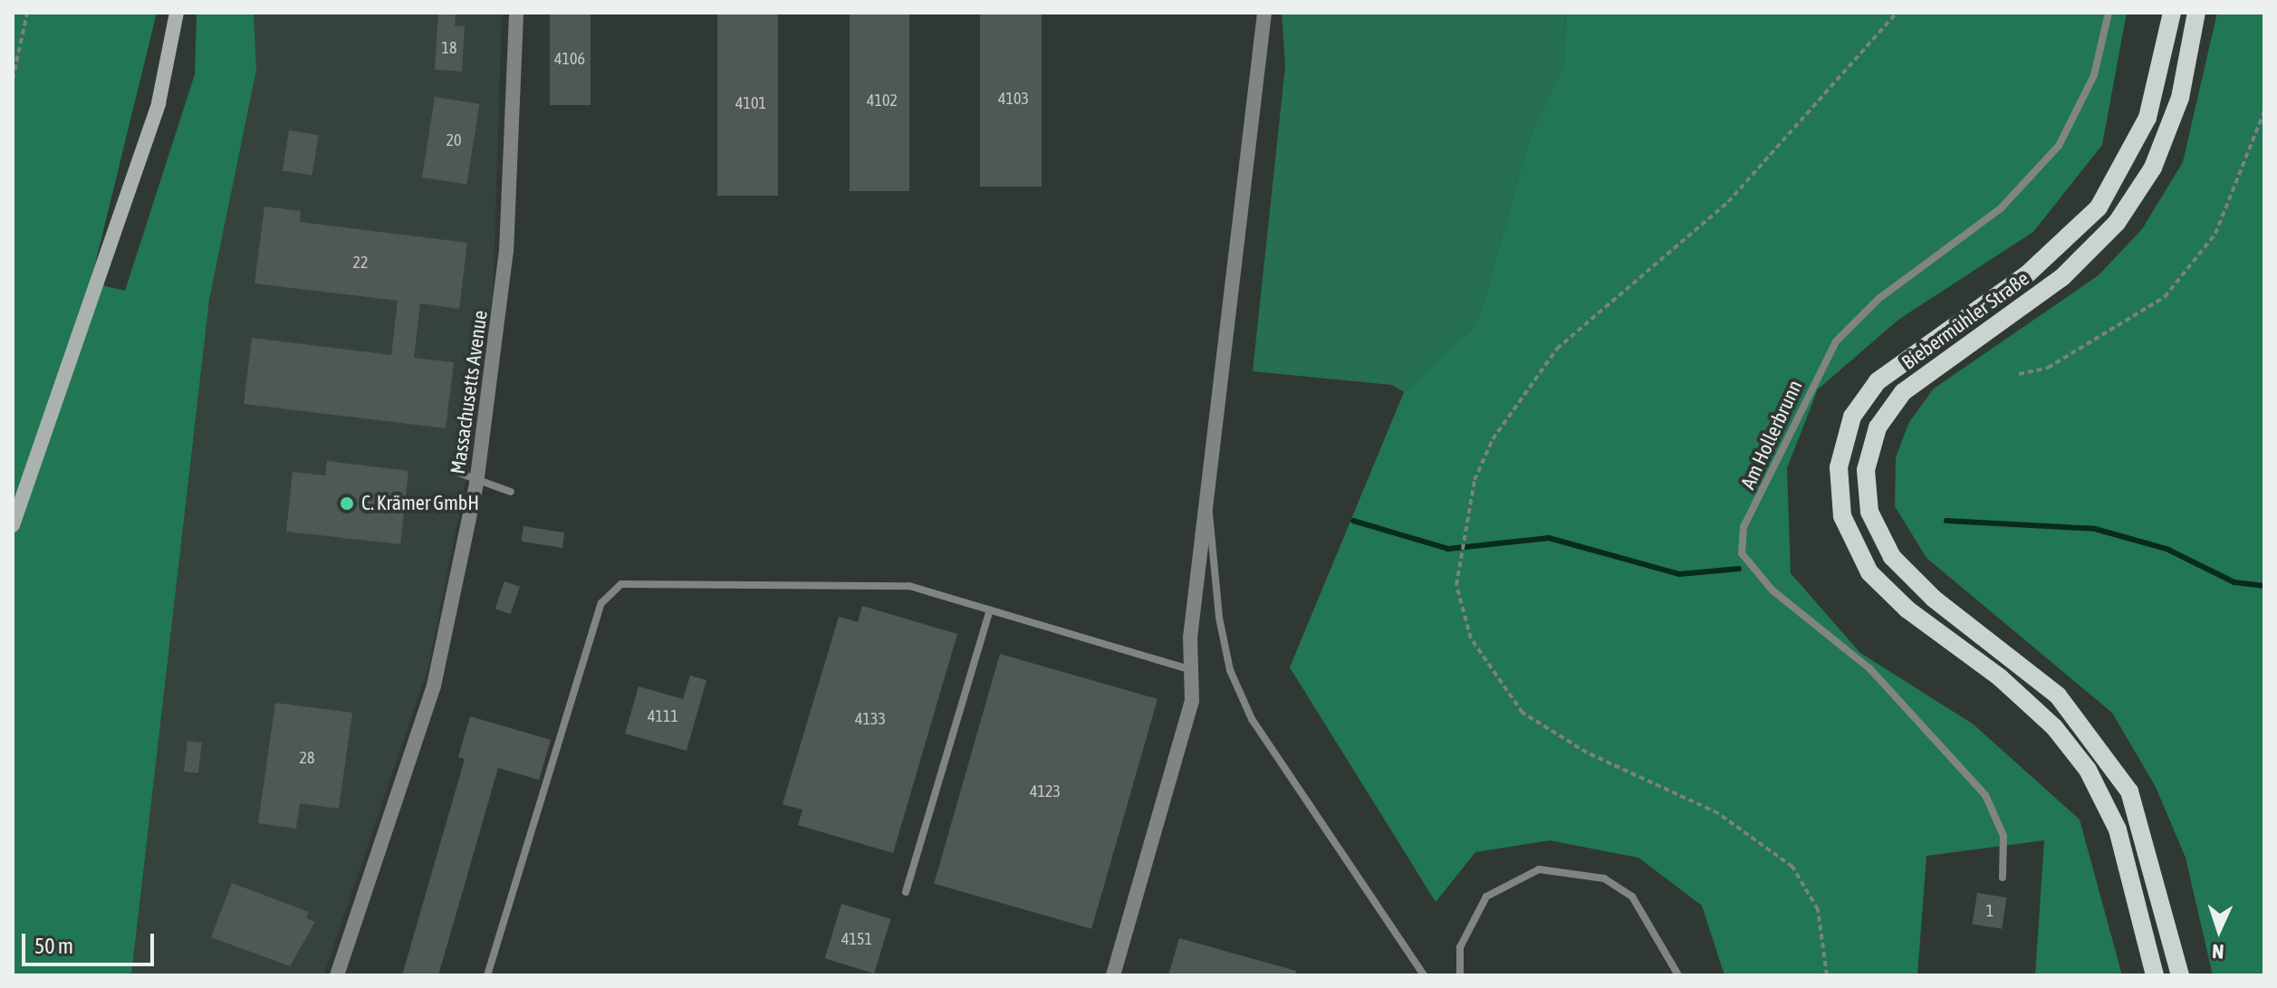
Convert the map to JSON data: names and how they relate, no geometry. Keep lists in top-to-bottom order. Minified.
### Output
{"streets":{"main road":["Biebermühler Straße"],"street":["Massachusetts Avenue"],"lane":["Am Hollerbrunn"]},"places":["C. Krämer GmbH"],"house_numbers":["18","4106","4103","4102","4101","20","22","4111","4133","28","4123","1","4151"],"scale_bar":"50 m","north":"bottom"}
